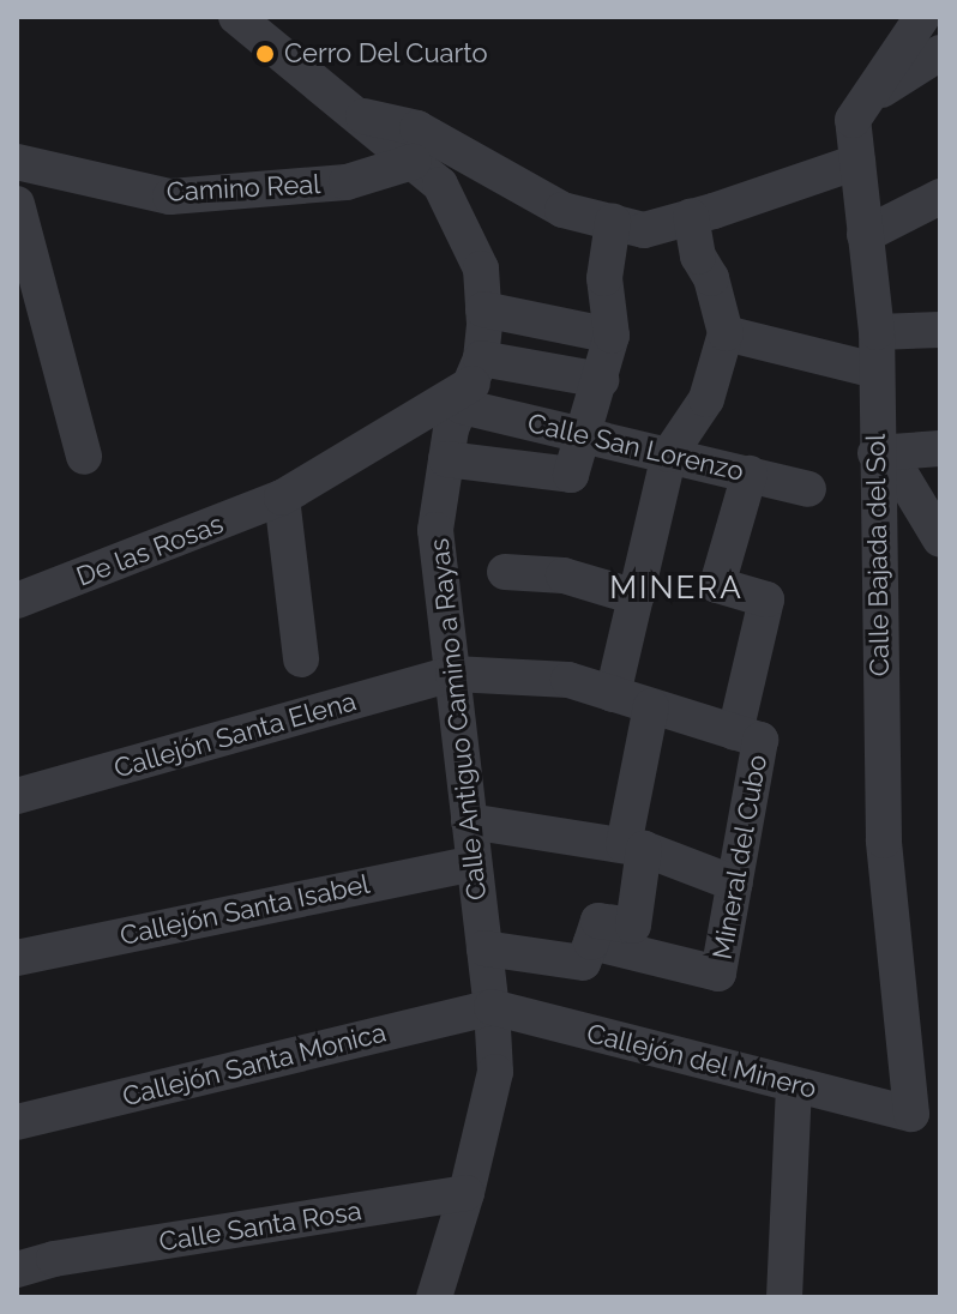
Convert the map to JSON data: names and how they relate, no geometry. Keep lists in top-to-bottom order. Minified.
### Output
{"streets":{"street":["Camino Real","Calle San Lorenzo","De las Rosas","Calle Bajada del Sol","Calle Antiguo Camino a Rayas","Callejón Santa Elena","Mineral del Cubo","Callejón Santa Isabel","Callejón del Minero","Callejón Santa Monica","Calle Santa Rosa"]},"crossings":[["Camino Real","Calle Antiguo Camino a Rayas"],["Calle San Lorenzo","De las Rosas"],["Calle San Lorenzo","Calle Antiguo Camino a Rayas"],["Calle San Lorenzo","Mineral del Cubo"],["De las Rosas","Calle Antiguo Camino a Rayas"],["Calle Bajada del Sol","Callejón del Minero"],["Calle Antiguo Camino a Rayas","Callejón Santa Elena"],["Calle Antiguo Camino a Rayas","Callejón Santa Isabel"],["Calle Antiguo Camino a Rayas","Callejón del Minero"],["Calle Antiguo Camino a Rayas","Callejón Santa Monica"],["Calle Antiguo Camino a Rayas","Calle Santa Rosa"],["Callejón Santa Elena","Mineral del Cubo"],["Callejón del Minero","Callejón Santa Monica"]],"districts":["MINERA"],"places":["Cerro Del Cuarto"]}
